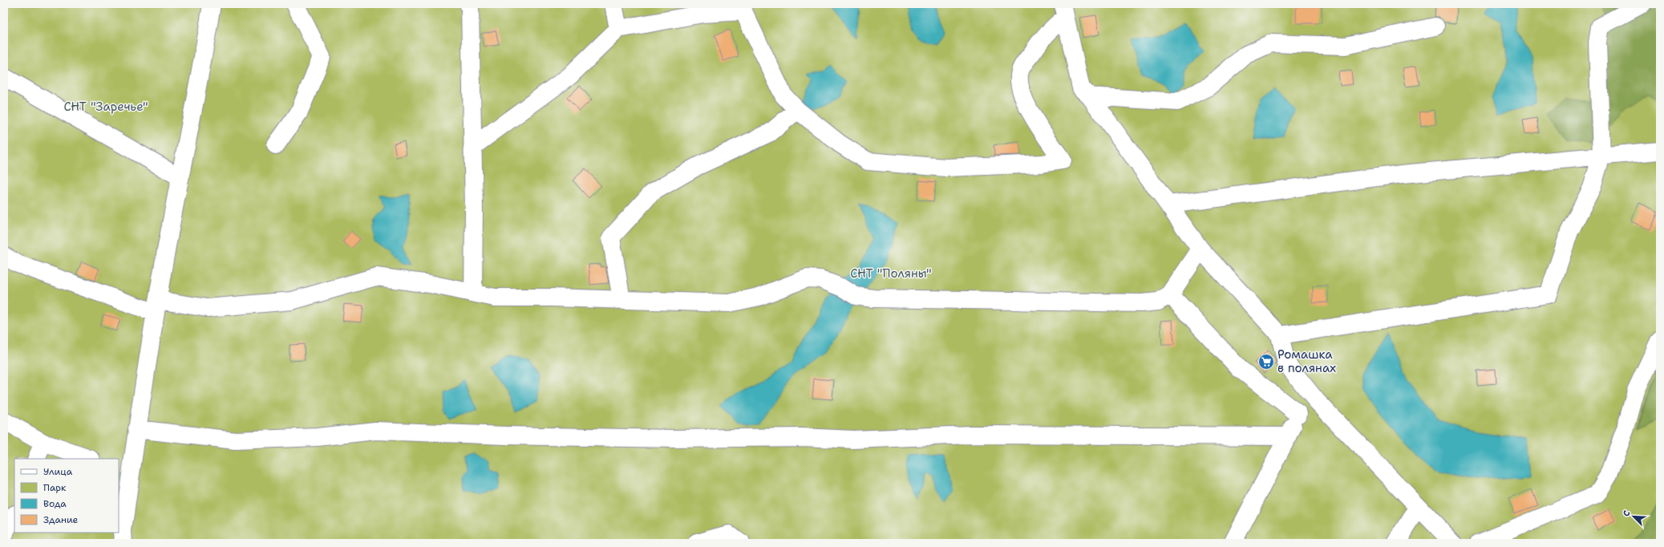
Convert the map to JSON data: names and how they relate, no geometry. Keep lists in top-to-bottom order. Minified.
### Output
{"parks":["СНТ \"Заречье\"","СНТ \"Поляны\""],"places":{"supermarket":["Ромашка в полянах"]},"legend":["Улица","Парк","Вода","Здание"],"north":"top left"}
